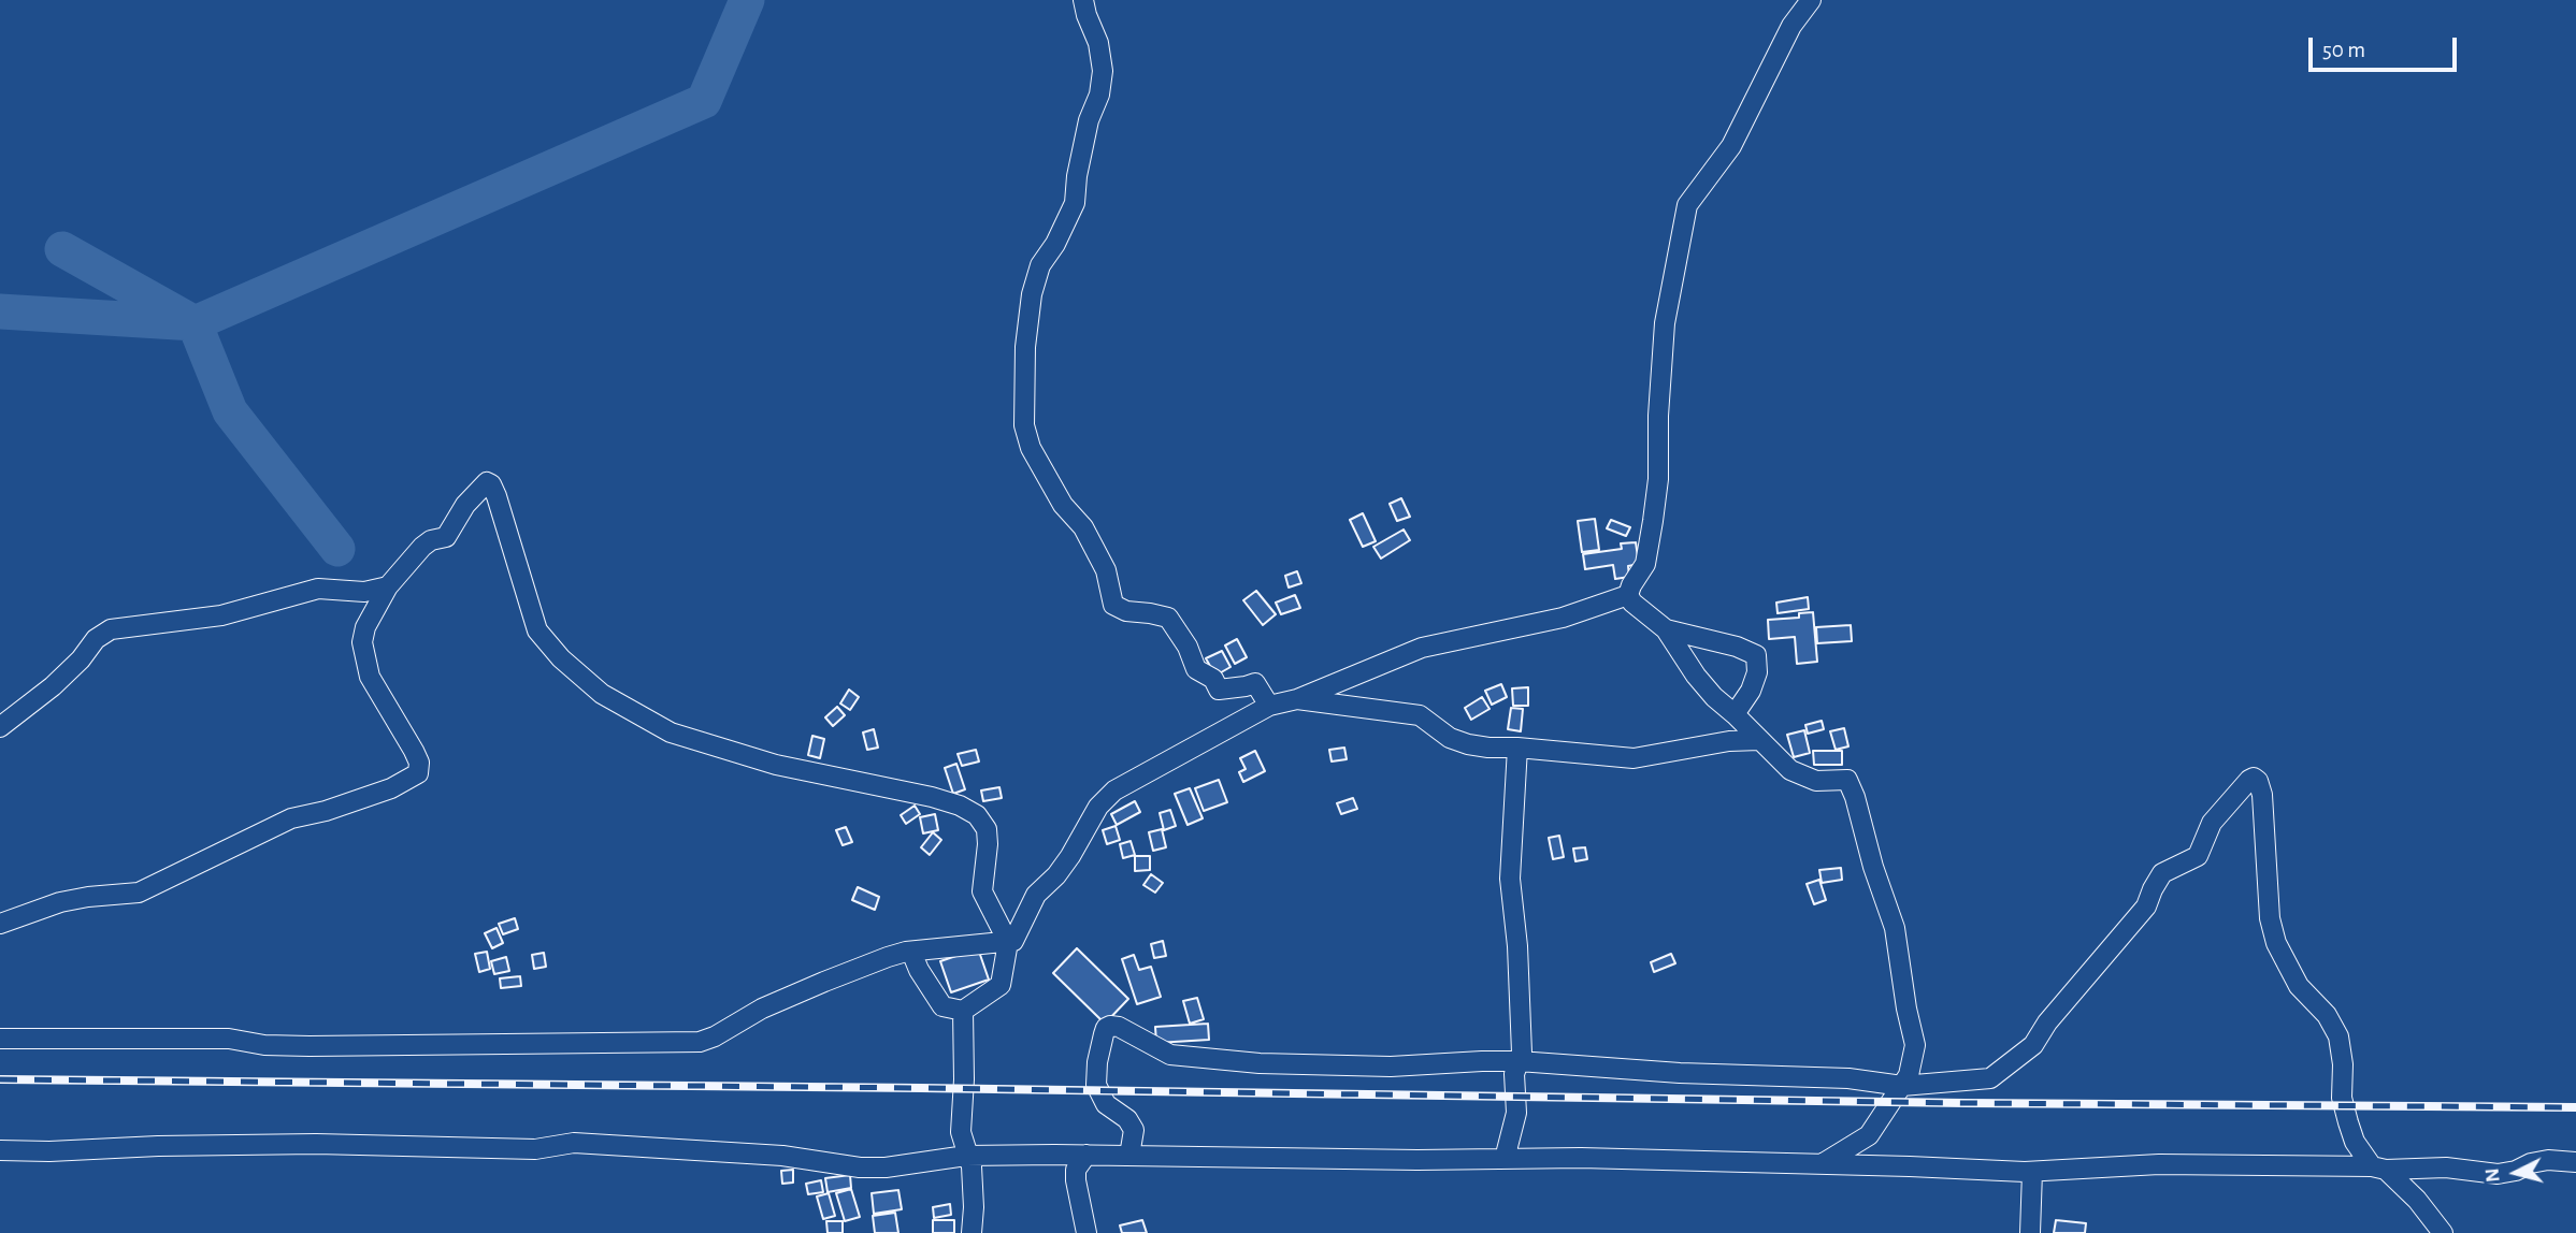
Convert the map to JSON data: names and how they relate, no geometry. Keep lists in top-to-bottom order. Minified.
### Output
{"scale_bar":"50 m","north":"left"}
